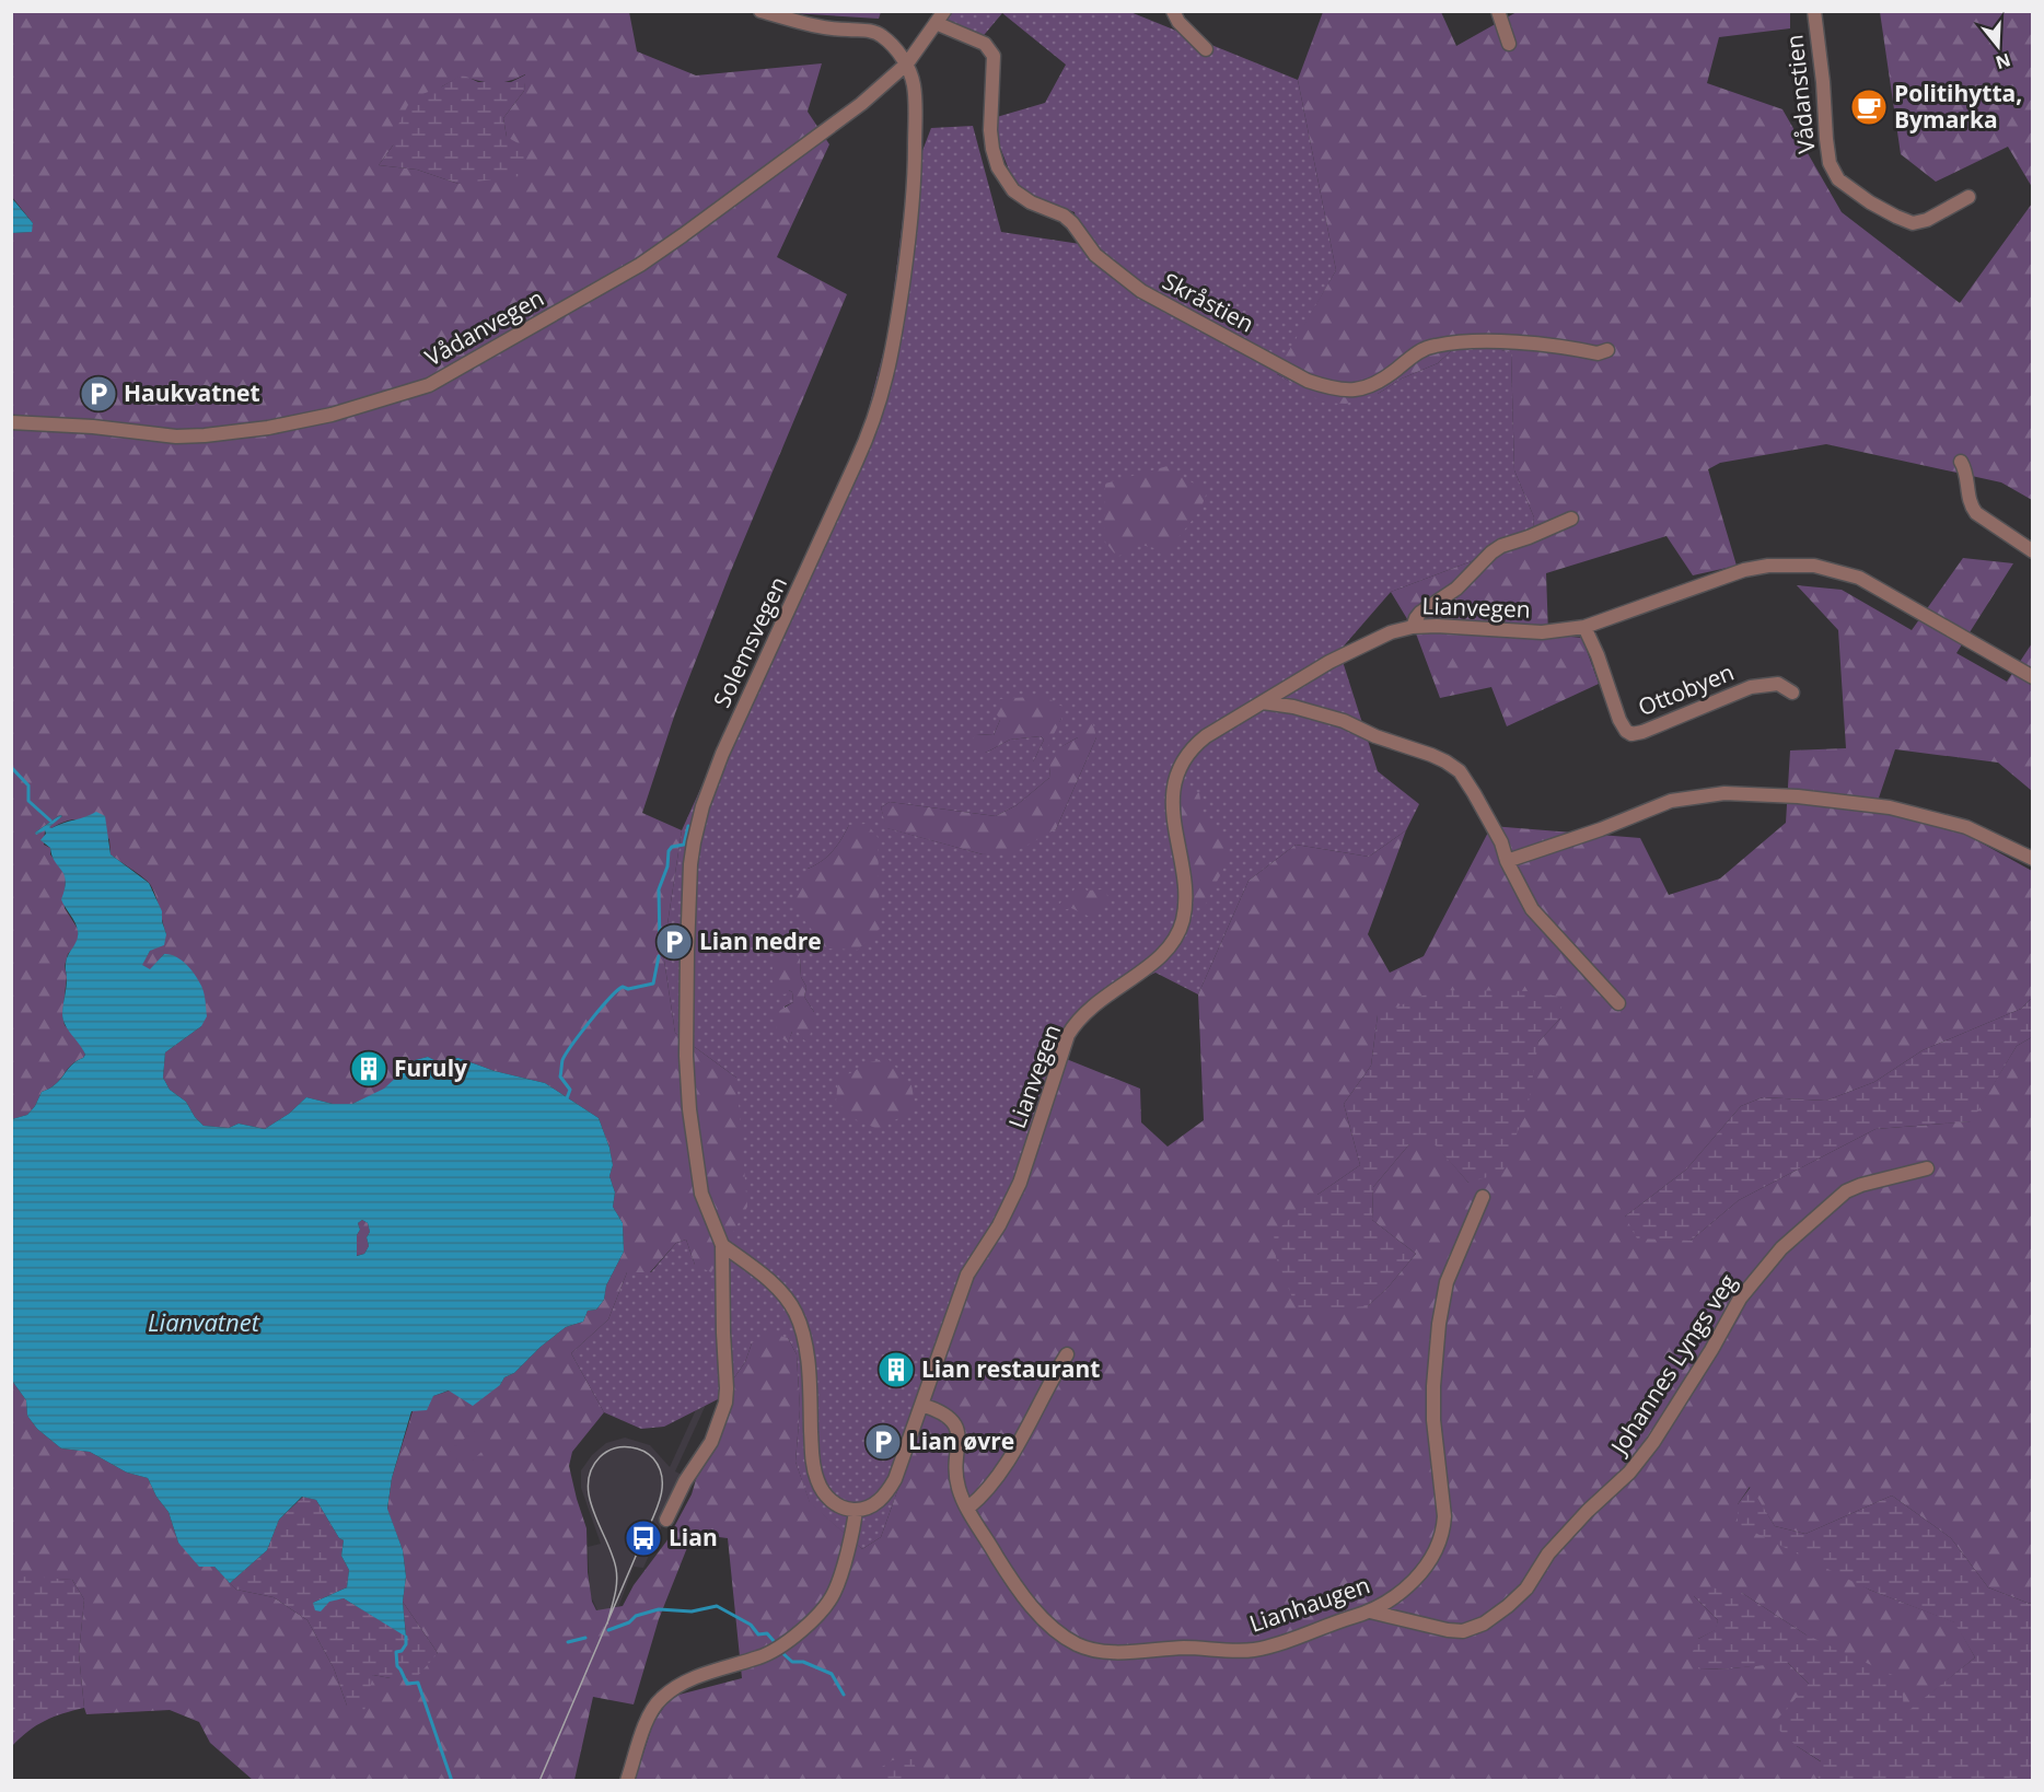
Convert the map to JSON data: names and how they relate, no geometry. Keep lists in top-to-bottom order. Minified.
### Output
{"streets":{"street":["Vådanstien","Skråstien","Vådanvegen","Lianvegen","Solemsvegen","Ottobyen","Johannes Lyngs veg","Lianhaugen"]},"crossings":[["Skråstien","Vådanvegen"],["Vådanvegen","Solemsvegen"],["Lianvegen","Solemsvegen"],["Lianvegen","Ottobyen"],["Lianvegen","Lianhaugen"],["Johannes Lyngs veg","Lianhaugen"]],"water":["Lianvatnet"],"places":{"cafe":["Politihytta, Bymarka"],"parking":["Haukvatnet","Lian nedre","Lian øvre"],"building":["Furuly","Lian restaurant"],"bus stop":["Lian"]},"north":"bottom"}
